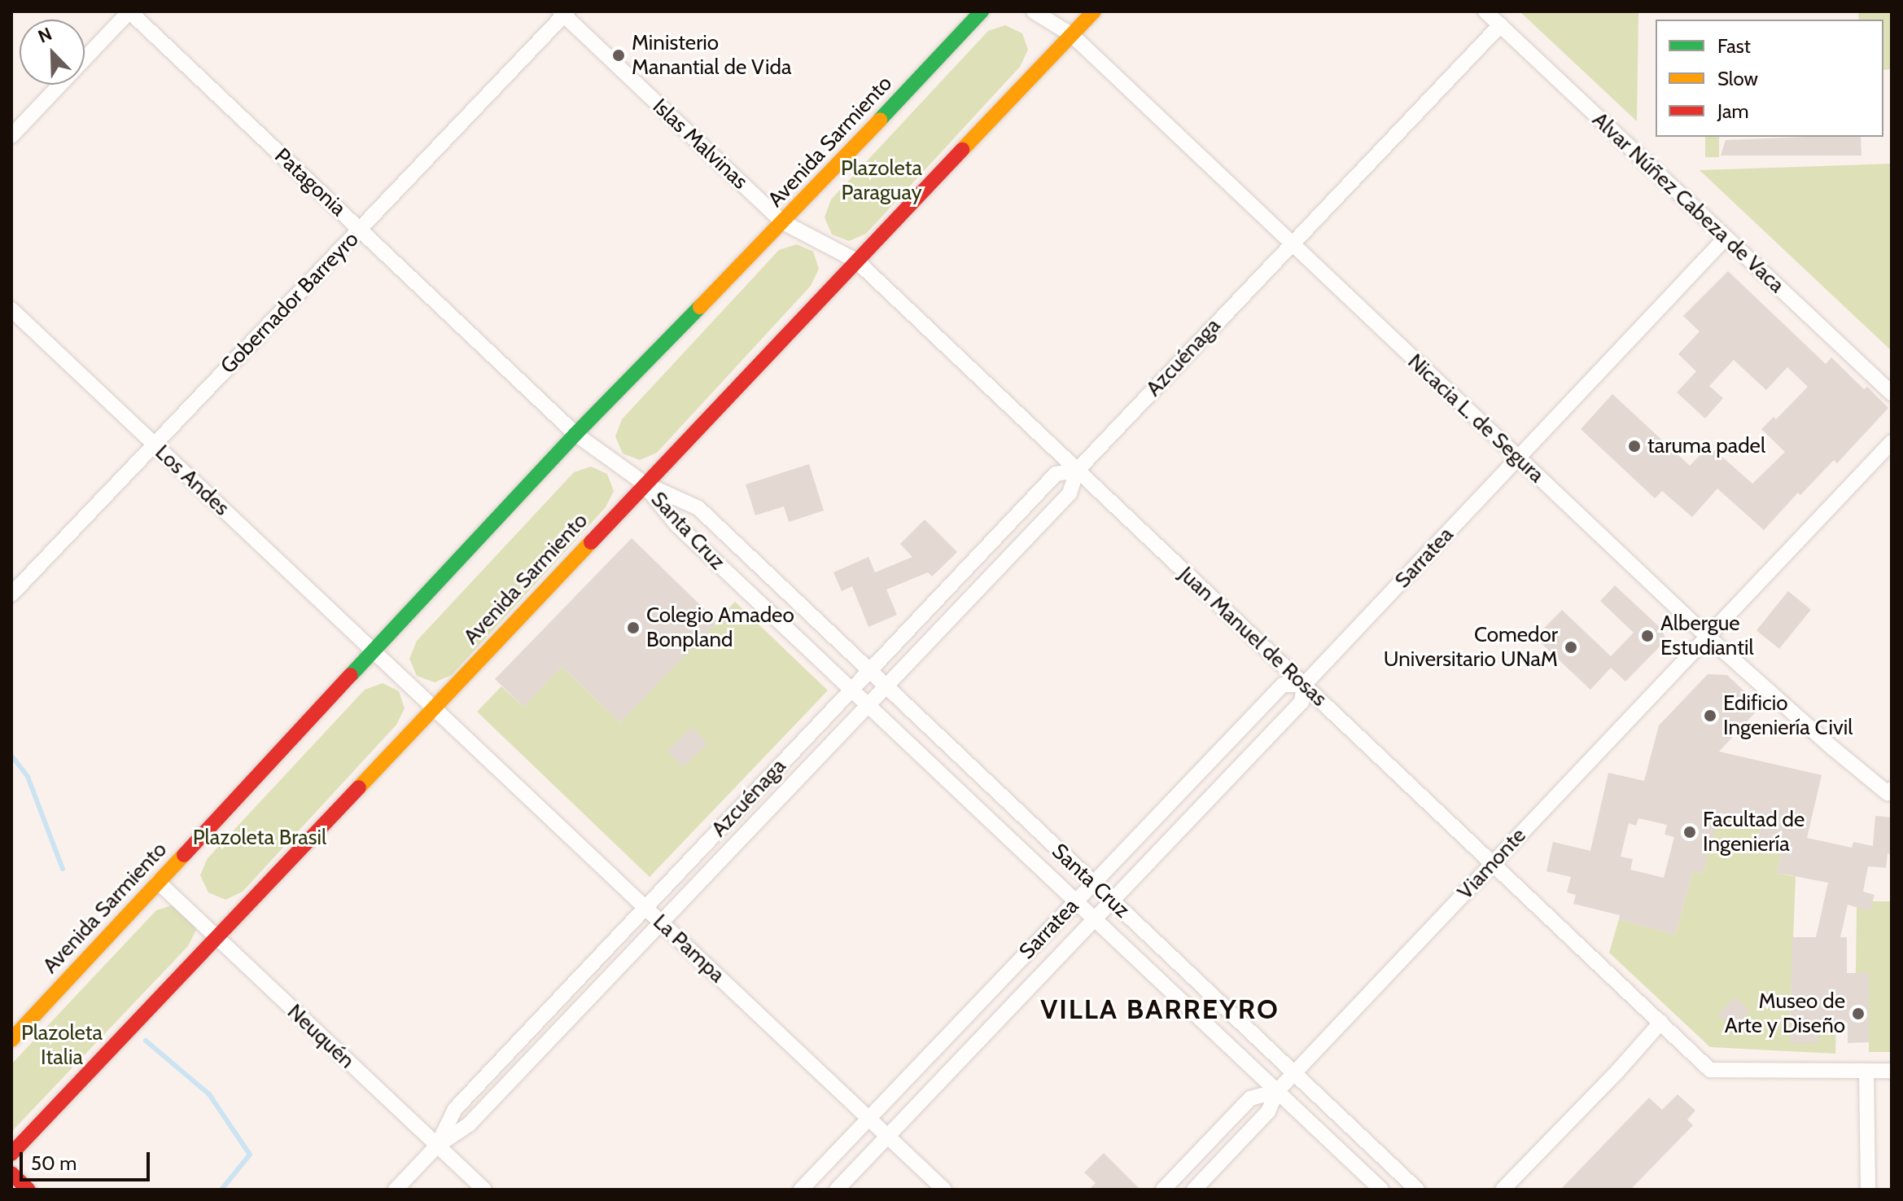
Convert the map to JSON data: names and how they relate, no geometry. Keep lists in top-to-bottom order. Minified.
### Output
{"streets":{"main road":["Avenida Sarmiento"],"street":["Islas Malvinas","Patagonia","Alvar Núñez Cabeza de Vaca","Gobernador Barreyro","Azcuénaga","Nicacia L. de Segura","Los Andes","Santa Cruz","Sarratea","Juan Manuel de Rosas","Viamonte","La Pampa","Neuquén"]},"crossings":[["Avenida Sarmiento","Islas Malvinas"],["Avenida Sarmiento","Patagonia"],["Avenida Sarmiento","Nicacia L. de Segura"],["Avenida Sarmiento","Los Andes"],["Avenida Sarmiento","Santa Cruz"],["Avenida Sarmiento","Juan Manuel de Rosas"],["Avenida Sarmiento","La Pampa"],["Avenida Sarmiento","Neuquén"],["Islas Malvinas","Gobernador Barreyro"],["Islas Malvinas","Juan Manuel de Rosas"],["Patagonia","Gobernador Barreyro"],["Patagonia","Santa Cruz"],["Alvar Núñez Cabeza de Vaca","Azcuénaga"],["Alvar Núñez Cabeza de Vaca","Sarratea"],["Gobernador Barreyro","Los Andes"],["Azcuénaga","Nicacia L. de Segura"],["Azcuénaga","Santa Cruz"],["Azcuénaga","Juan Manuel de Rosas"],["Azcuénaga","La Pampa"],["Azcuénaga","Neuquén"],["Nicacia L. de Segura","Sarratea"],["Nicacia L. de Segura","Viamonte"],["Los Andes","La Pampa"],["Santa Cruz","Sarratea"],["Santa Cruz","Viamonte"],["Sarratea","Juan Manuel de Rosas"],["Sarratea","La Pampa"],["Juan Manuel de Rosas","Viamonte"]],"districts":["VILLA BARREYRO"],"parks":["Plazoleta Paraguay","Plazoleta Brasil","Plazoleta Italia"],"places":["Ministerio Manantial de Vida","taruma padel","Colegio Amadeo Bonpland","Albergue Estudiantil","Comedor Universitario UNaM","Edificio Ingeniería Civil","Facultad de Ingeniería","Museo de Arte y Diseño"],"legend":["Fast","Slow","Jam"],"scale_bar":"50 m","north":"top left"}
